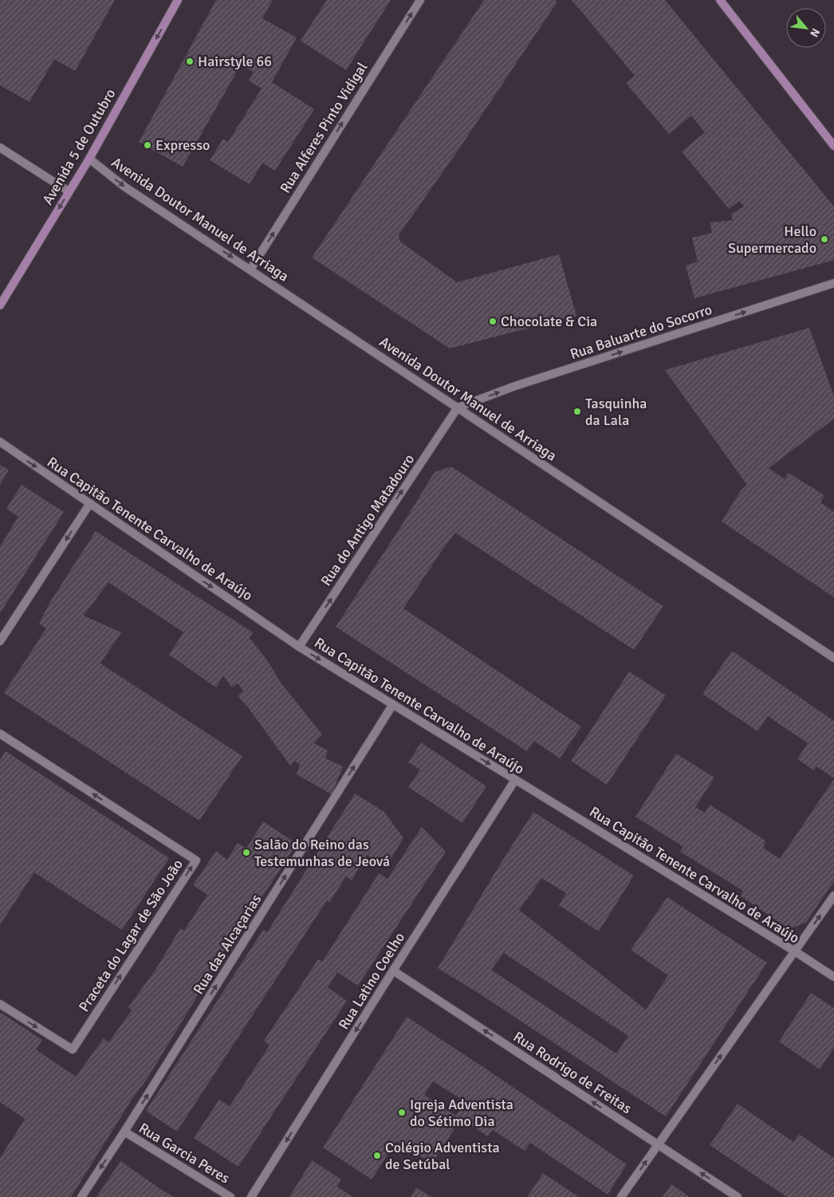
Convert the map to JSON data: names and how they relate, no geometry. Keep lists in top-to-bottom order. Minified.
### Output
{"streets":{"main road":["Avenida 5 de Outubro"],"street":["Rua Alferes Pinto Vidigal","Avenida Doutor Manuel de Arriaga","Rua Baluarte do Socorro","Rua do Antigo Matadouro","Rua Capitão Tenente Carvalho de Araújo","Praceta do Lagar de São João","Rua das Alcaçarias","Rua Latino Coelho","Rua Rodrigo de Freitas","Rua Garcia Peres"]},"crossings":[["Rua Alferes Pinto Vidigal","Avenida Doutor Manuel de Arriaga"],["Avenida 5 de Outubro","Avenida Doutor Manuel de Arriaga"],["Avenida Doutor Manuel de Arriaga","Rua Baluarte do Socorro"],["Avenida Doutor Manuel de Arriaga","Rua do Antigo Matadouro"],["Rua Baluarte do Socorro","Rua do Antigo Matadouro"],["Rua do Antigo Matadouro","Rua Capitão Tenente Carvalho de Araújo"],["Rua Capitão Tenente Carvalho de Araújo","Rua das Alcaçarias"],["Rua Capitão Tenente Carvalho de Araújo","Rua Latino Coelho"],["Rua das Alcaçarias","Rua Garcia Peres"],["Rua Latino Coelho","Rua Rodrigo de Freitas"]],"one_way":["Rua Alferes Pinto Vidigal","Avenida 5 de Outubro","Rua Baluarte do Socorro","Rua do Antigo Matadouro","Rua Capitão Tenente Carvalho de Araújo","Rua Latino Coelho","Rua Rodrigo de Freitas"],"places":["Hairstyle 66","Expresso","Hello Supermercado","Chocolate & Cia","Tasquinha da Lala","Salão do Reino das Testemunhas de Jeová","Igreja Adventista do Sétimo Dia","Colégio Adventista de Setúbal"],"north":"bottom right"}
